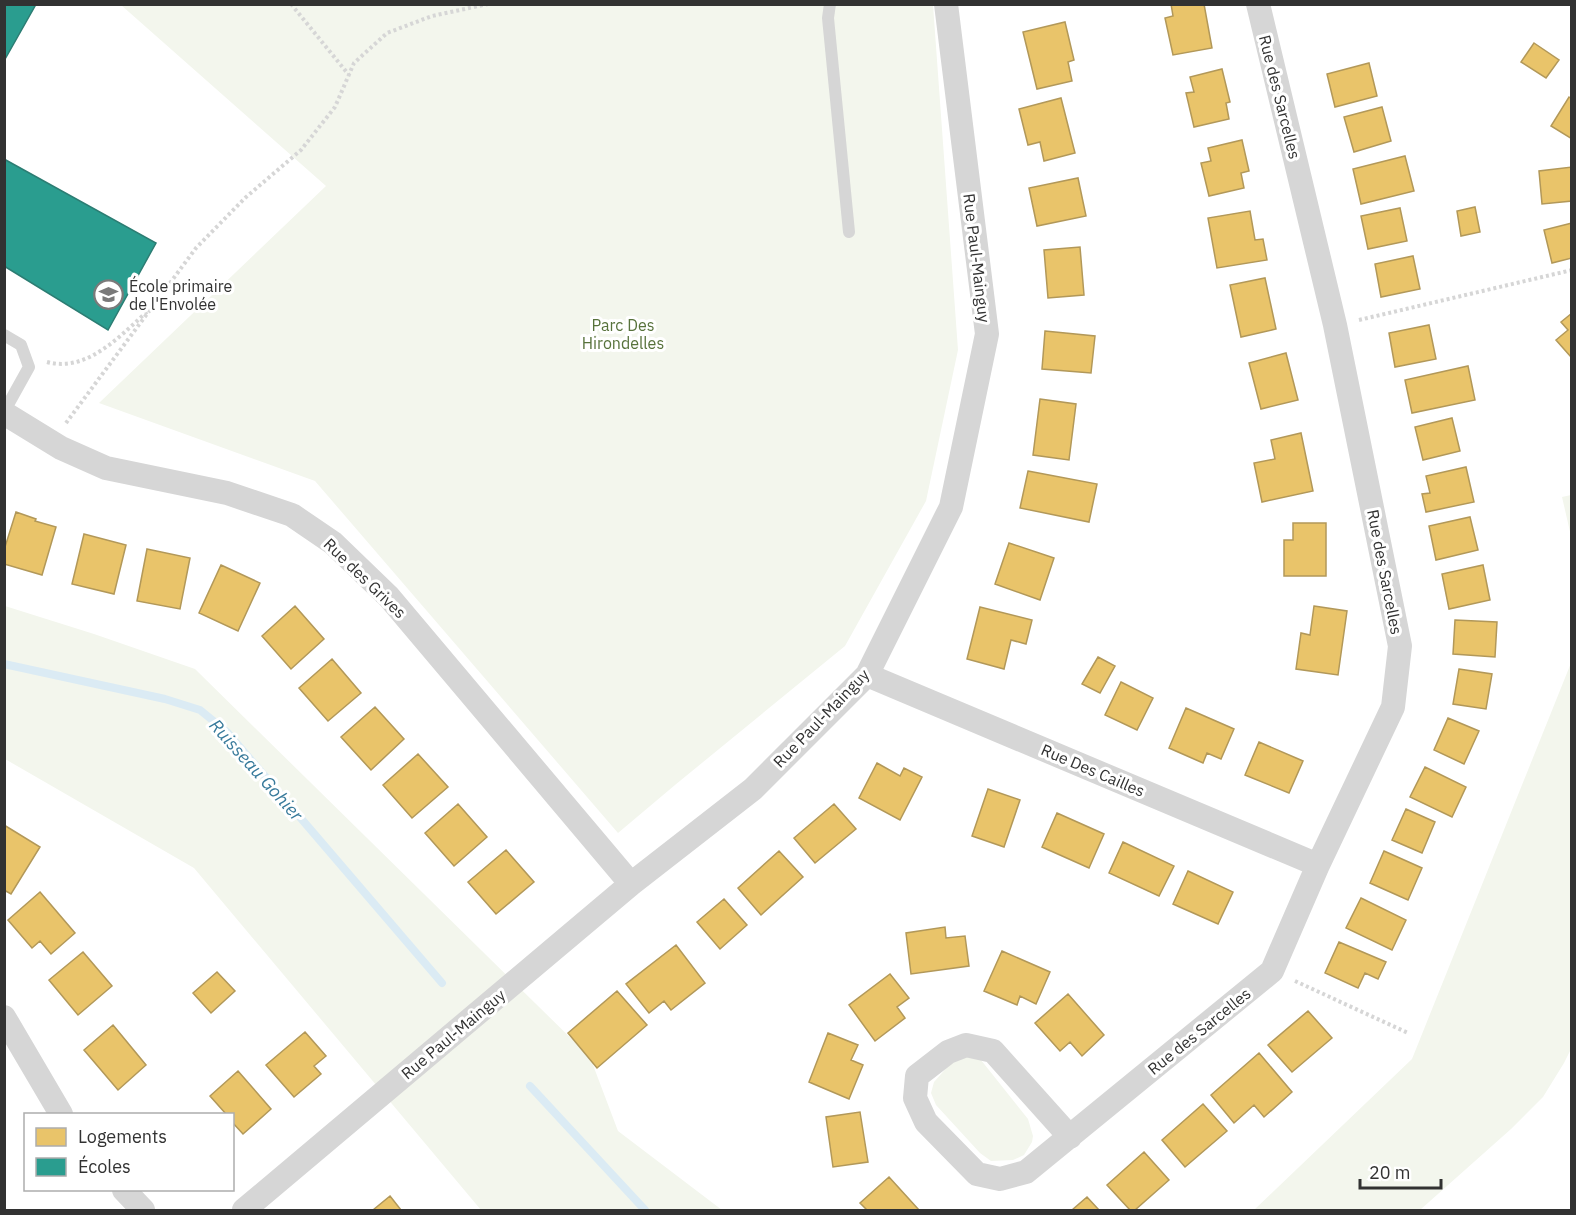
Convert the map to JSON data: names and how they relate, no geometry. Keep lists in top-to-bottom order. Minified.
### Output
{"streets":{"street":["Rue des Sarcelles","Rue Paul-Mainguy","Rue des Grives","Rue Des Cailles"]},"crossings":[["Rue des Sarcelles","Rue Des Cailles"],["Rue Paul-Mainguy","Rue des Grives"],["Rue Paul-Mainguy","Rue Des Cailles"]],"water":["Ruisseau Gohier"],"parks":["Parc Des Hirondelles"],"places":{"school or university":["École primaire de l'Envolée"]},"legend":["Logements","Écoles"],"scale_bar":"20 m"}
